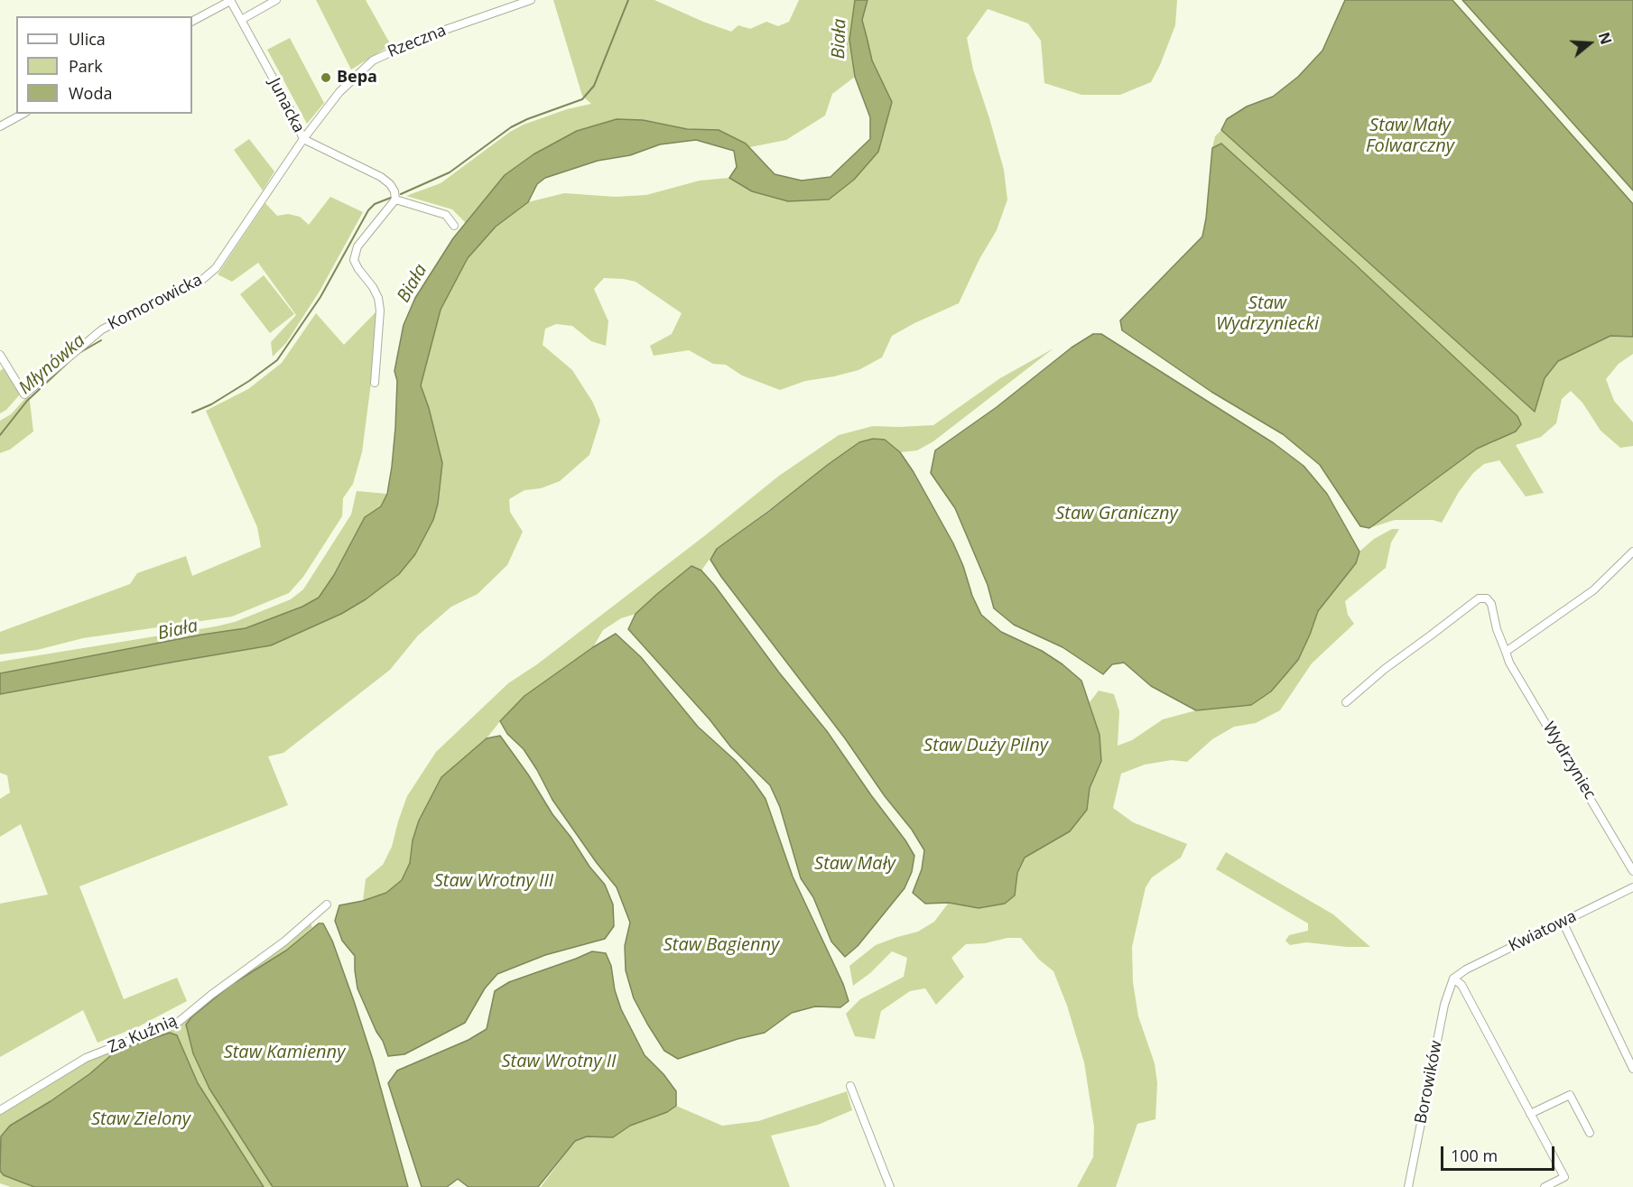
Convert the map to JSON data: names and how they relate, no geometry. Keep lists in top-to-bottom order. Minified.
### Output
{"streets":{"street":["Rzeczna","Junacka","Komorowicka","Wydrzyniec","Kwiatowa","Za Kuźnią","Borowików"]},"crossings":[["Rzeczna","Junacka"],["Rzeczna","Komorowicka"],["Junacka","Komorowicka"],["Kwiatowa","Borowików"]],"water":["Biała","Staw Mały Folwarczny","Staw Wydrzyniecki","Młynówka","Staw Graniczny","Staw Duży Pilny","Staw Mały","Staw Wrotny III","Staw Bagienny","Staw Kamienny","Staw Wrotny II","Staw Zielony"],"places":["Bepa"],"legend":["Ulica","Park","Woda"],"scale_bar":"100 m","north":"right"}
